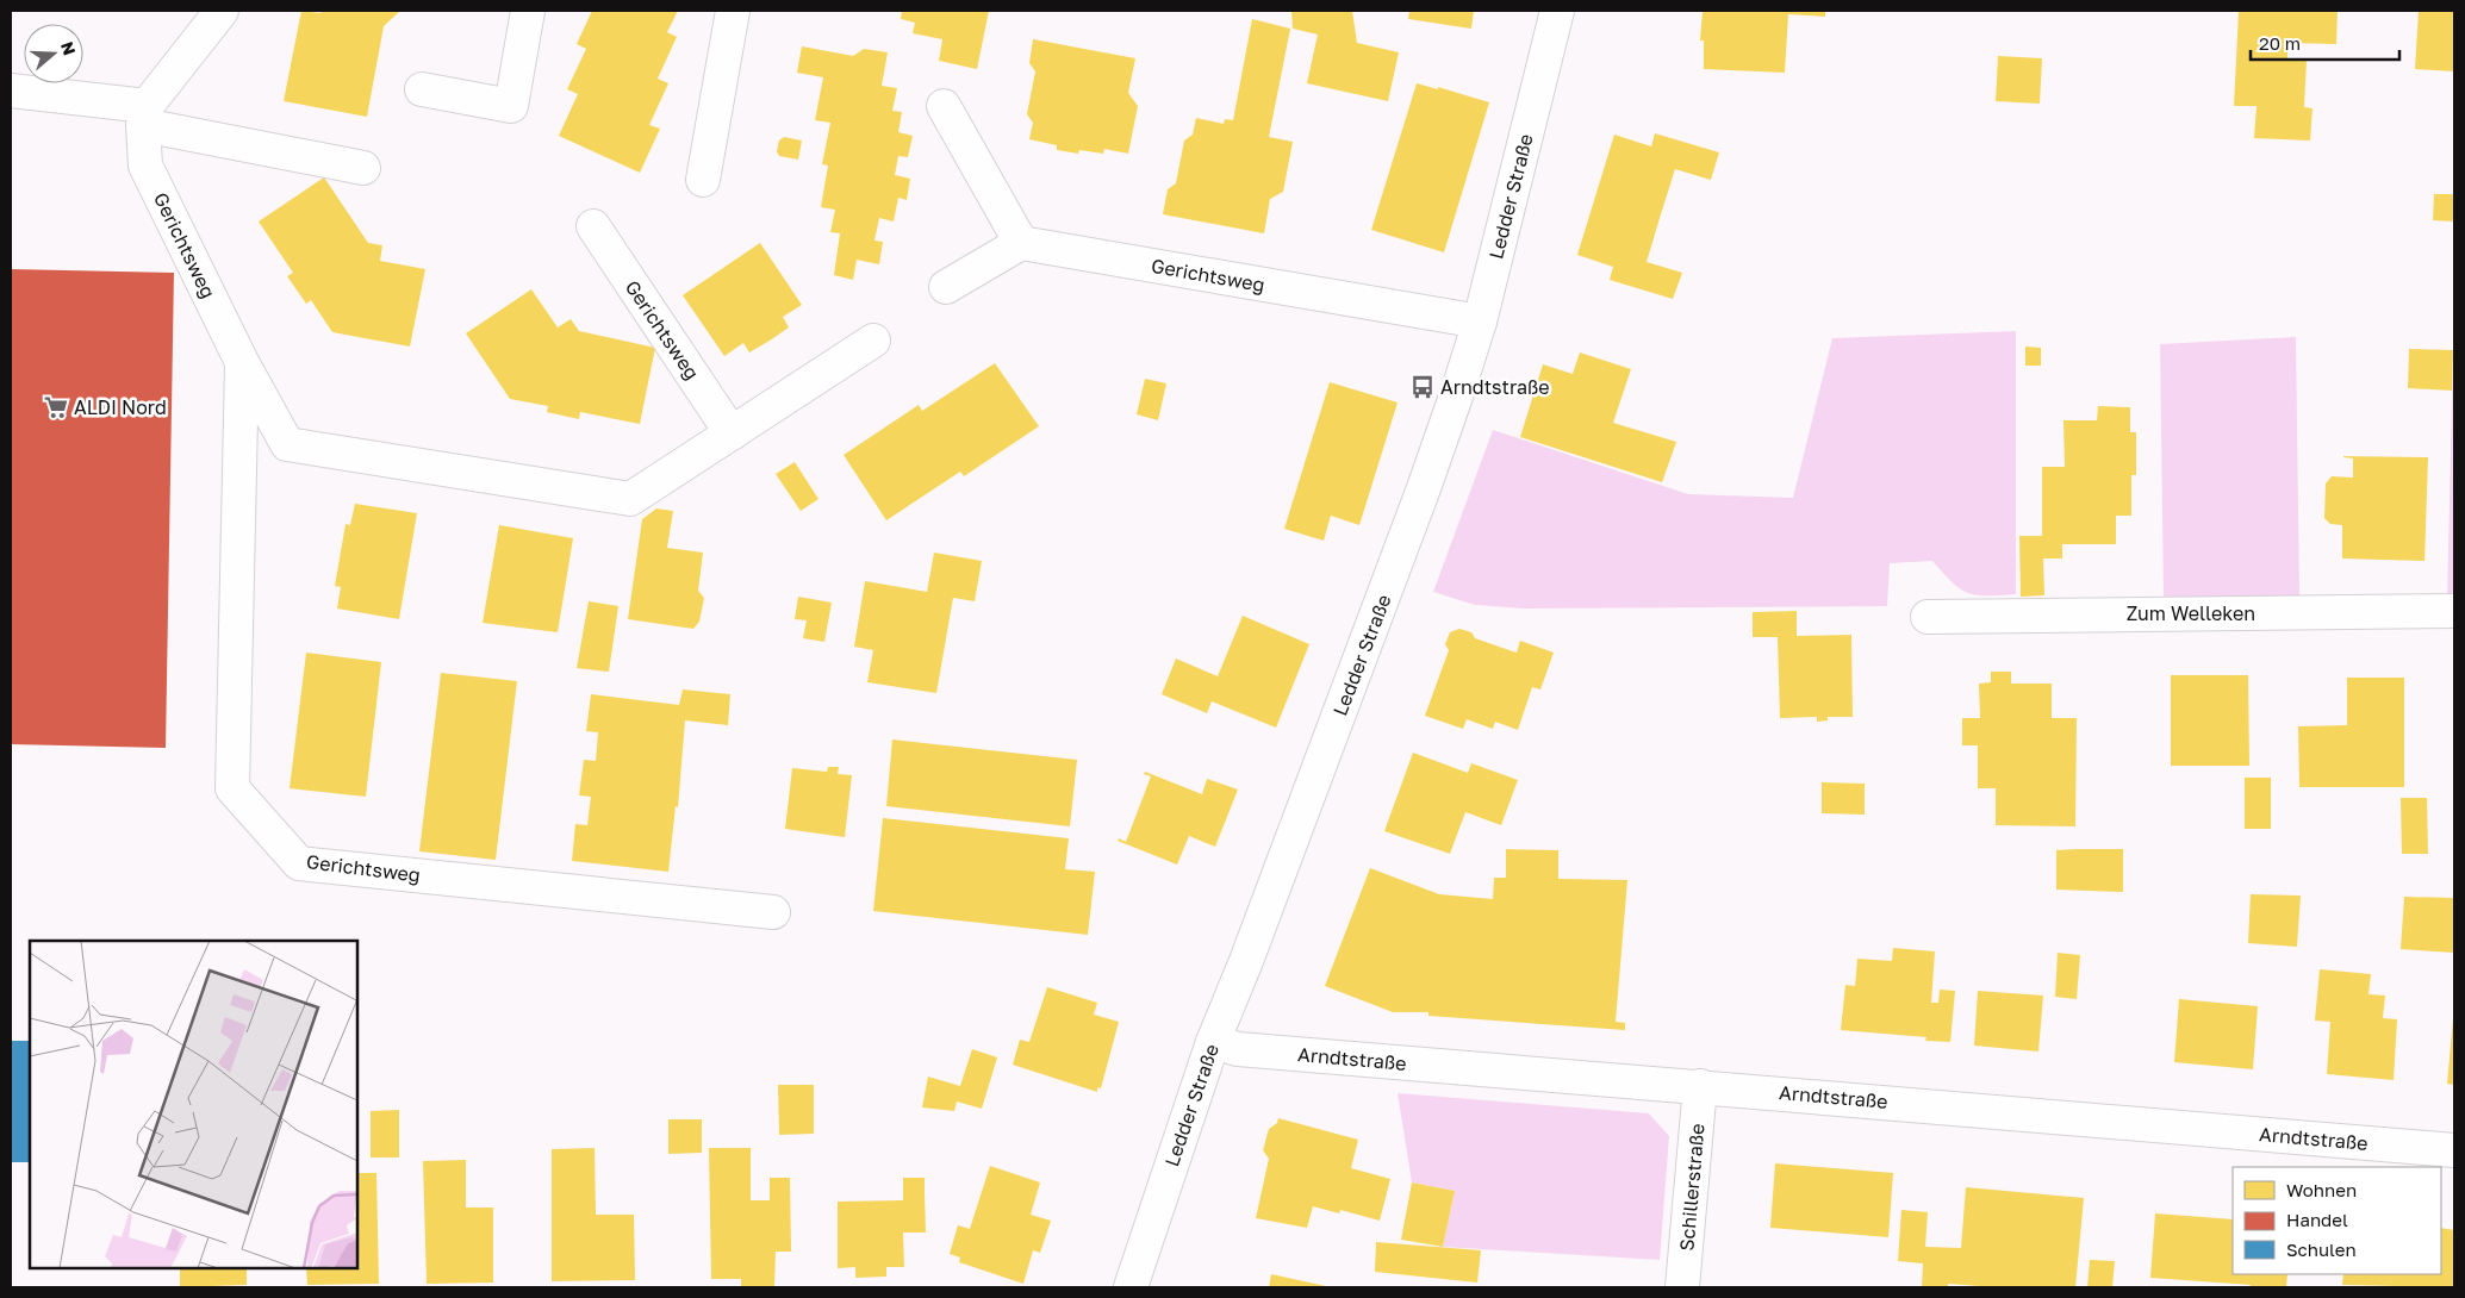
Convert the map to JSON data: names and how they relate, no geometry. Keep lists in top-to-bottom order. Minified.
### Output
{"streets":{"street":["Ledder Straße","Gerichtsweg","Zum Welleken","Arndtstraße","Schillerstraße"]},"crossings":[["Ledder Straße","Gerichtsweg"],["Ledder Straße","Arndtstraße"],["Arndtstraße","Schillerstraße"]],"places":{"bus stop":["Arndtstraße"],"supermarket":["ALDI Nord"]},"legend":["Wohnen","Handel","Schulen"],"scale_bar":"20 m","north":"right"}
